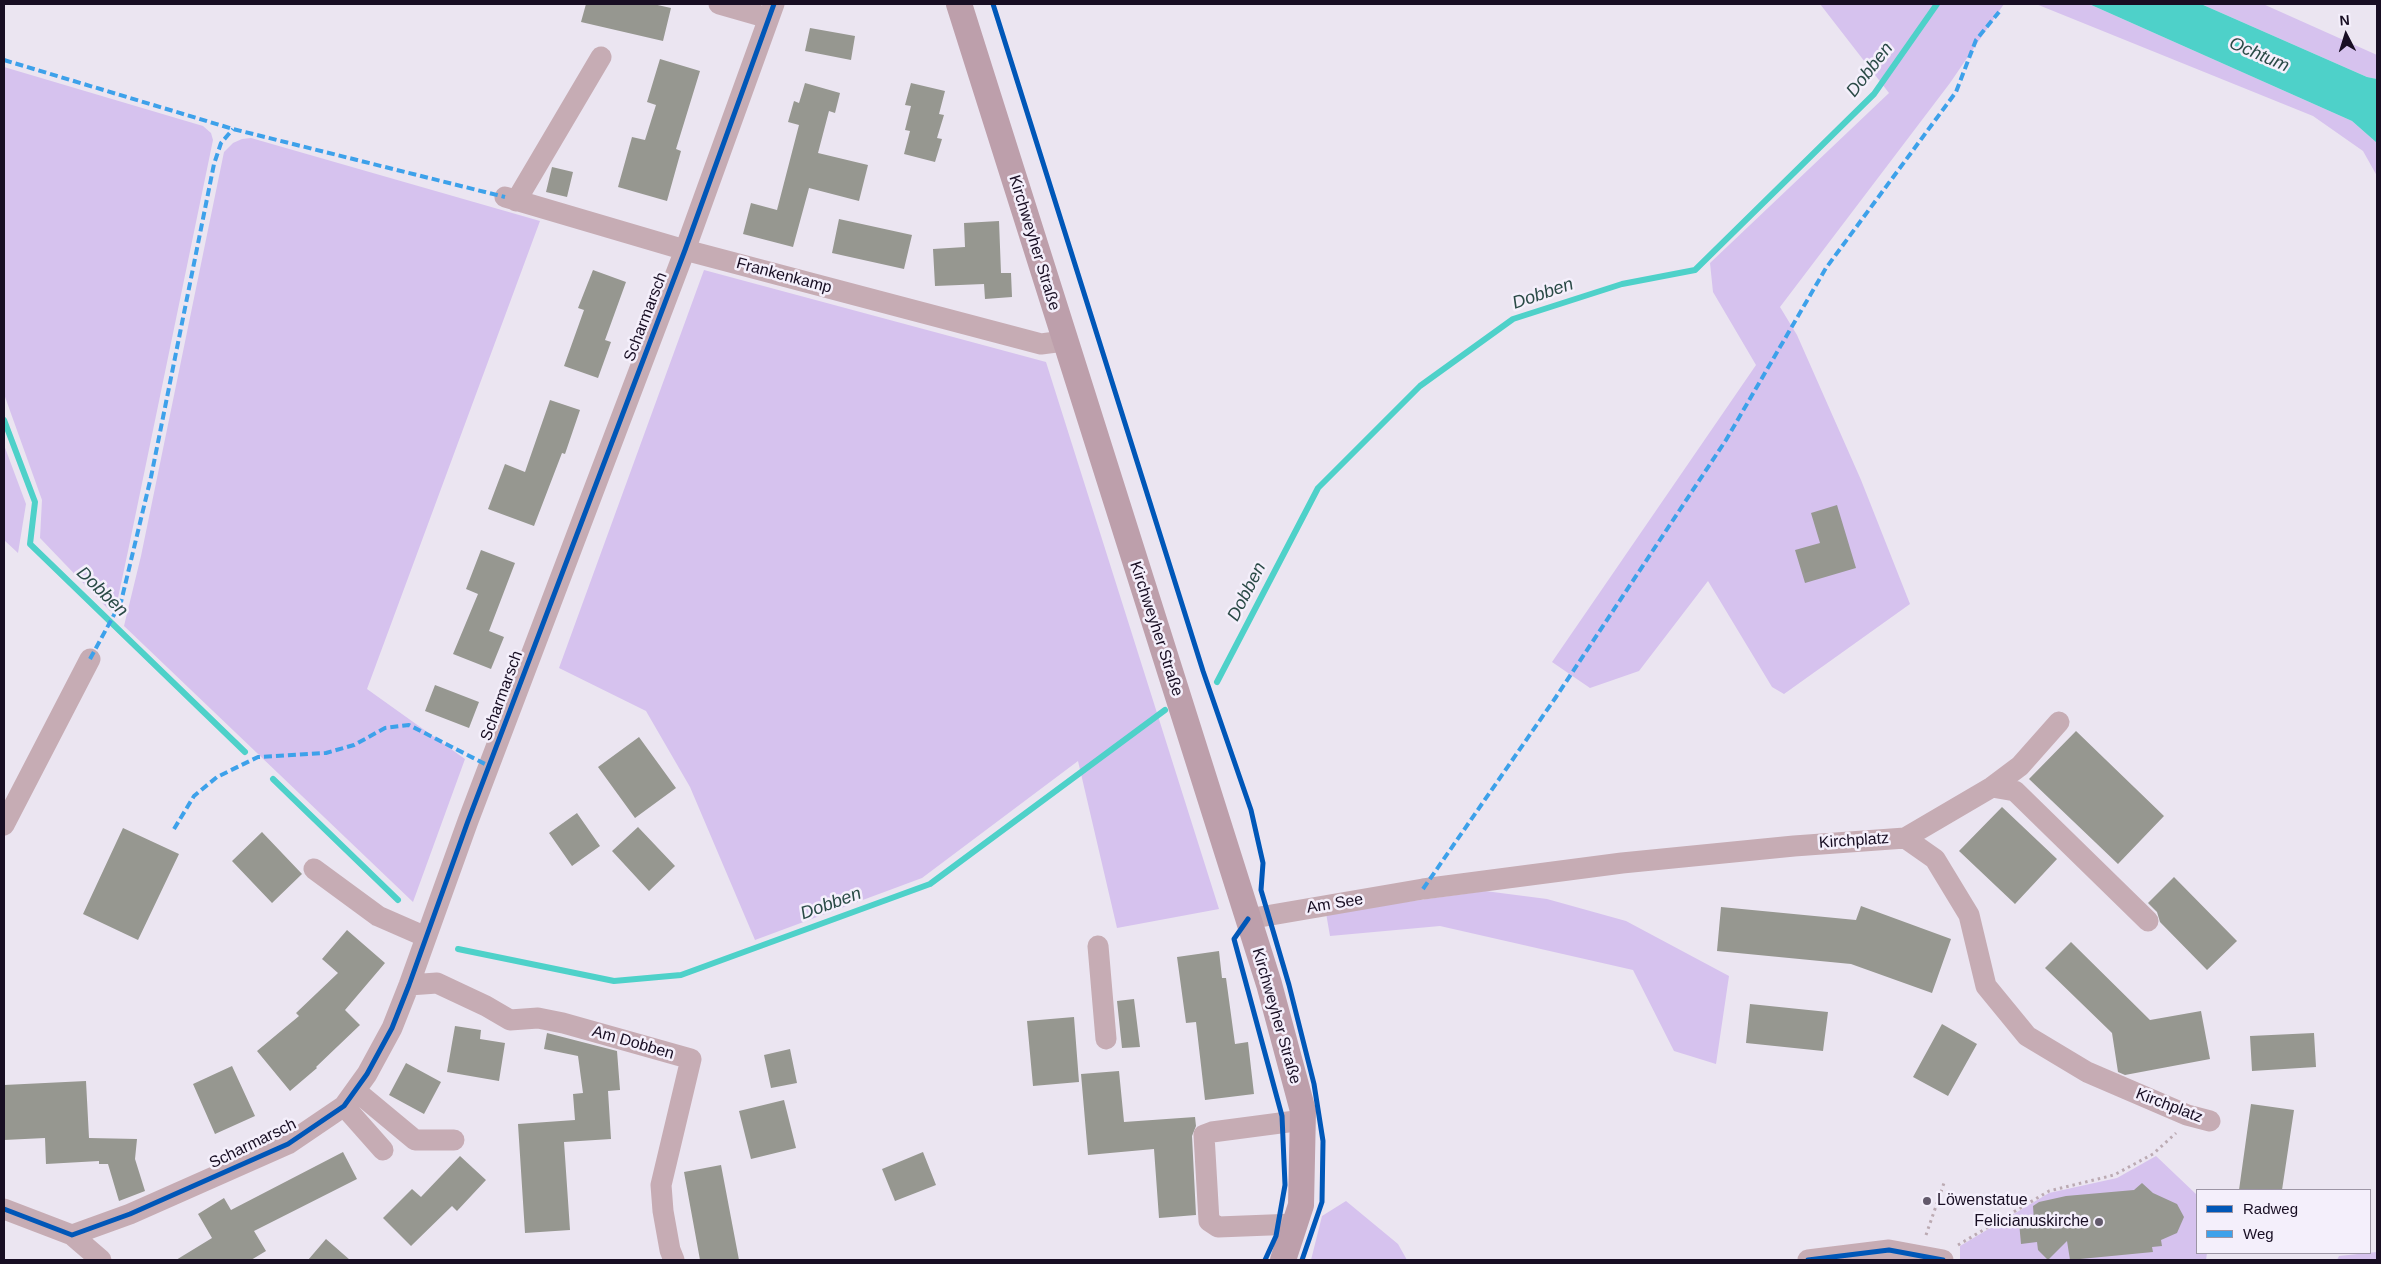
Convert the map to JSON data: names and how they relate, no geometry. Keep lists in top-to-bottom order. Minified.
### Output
{"streets":{"main road":["Kirchweyher Straße"],"street":["Frankenkamp","Scharmarsch","Kirchplatz","Am See","Am Dobben"]},"crossings":[["Kirchweyher Straße","Frankenkamp"],["Kirchweyher Straße","Am See"],["Frankenkamp","Scharmarsch"],["Scharmarsch","Am Dobben"],["Kirchplatz","Am See"]],"water":["Ochtum","Dobben"],"places":["Löwenstatue","Felicianuskirche"],"legend":["Radweg","Weg"],"north":"top"}
